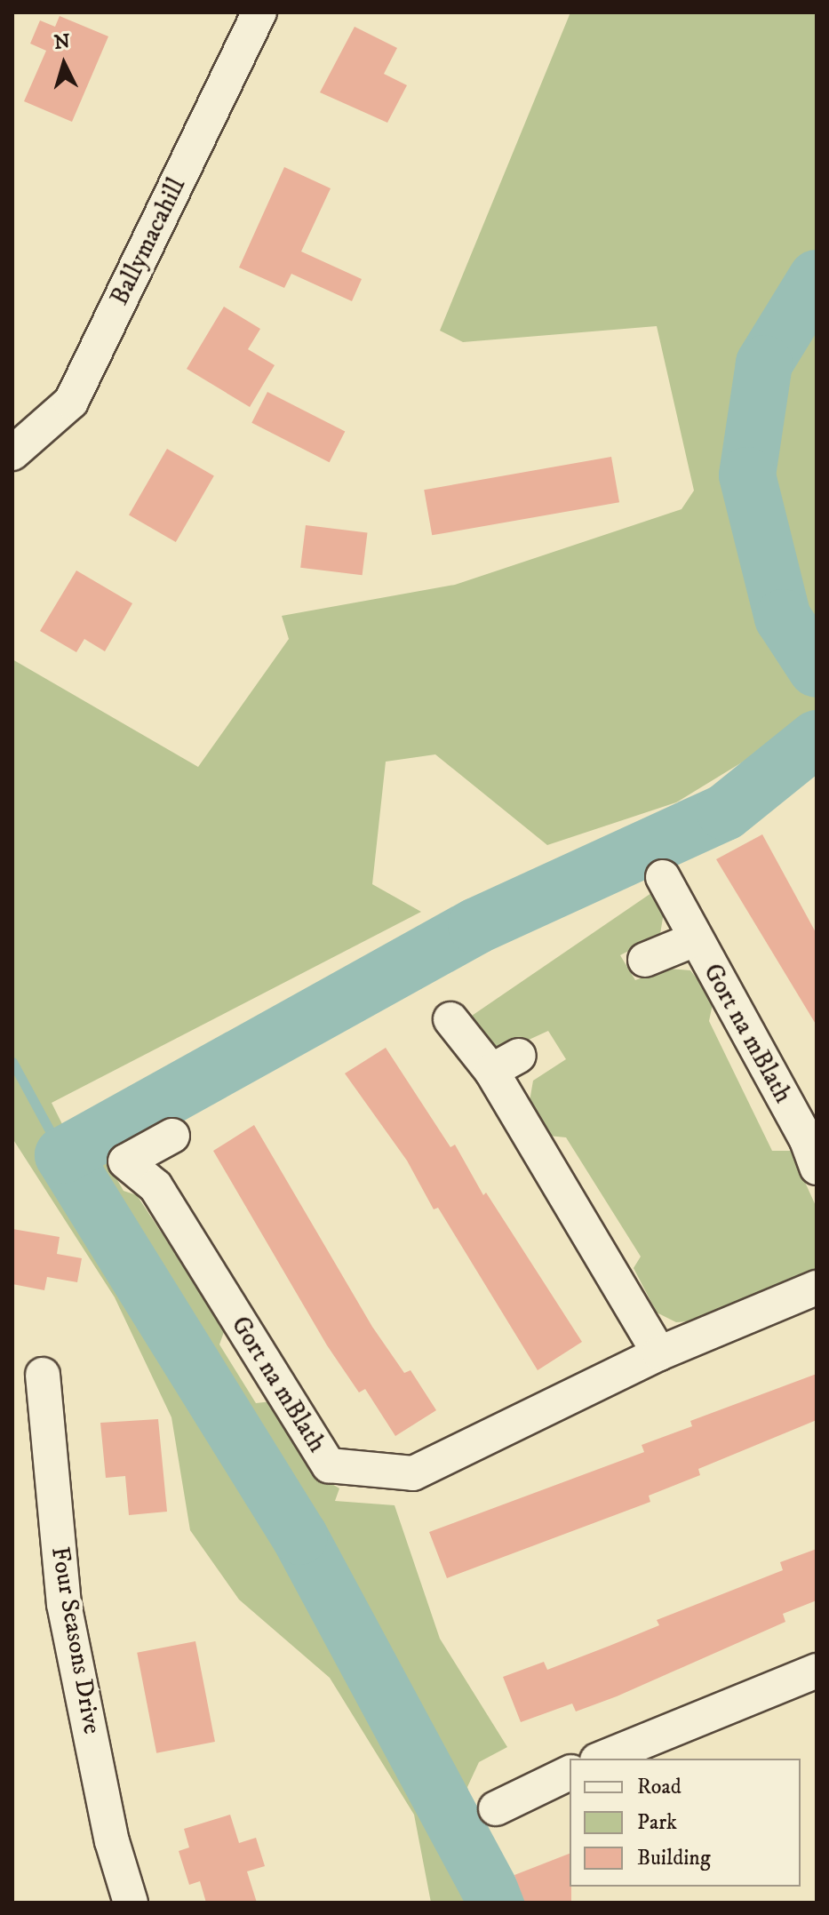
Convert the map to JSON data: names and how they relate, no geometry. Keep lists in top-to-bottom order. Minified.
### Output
{"streets":{"street":["Ballymacahill","Gort na mBlath","Four Seasons Drive"]},"legend":["Road","Park","Building"],"north":"top"}
